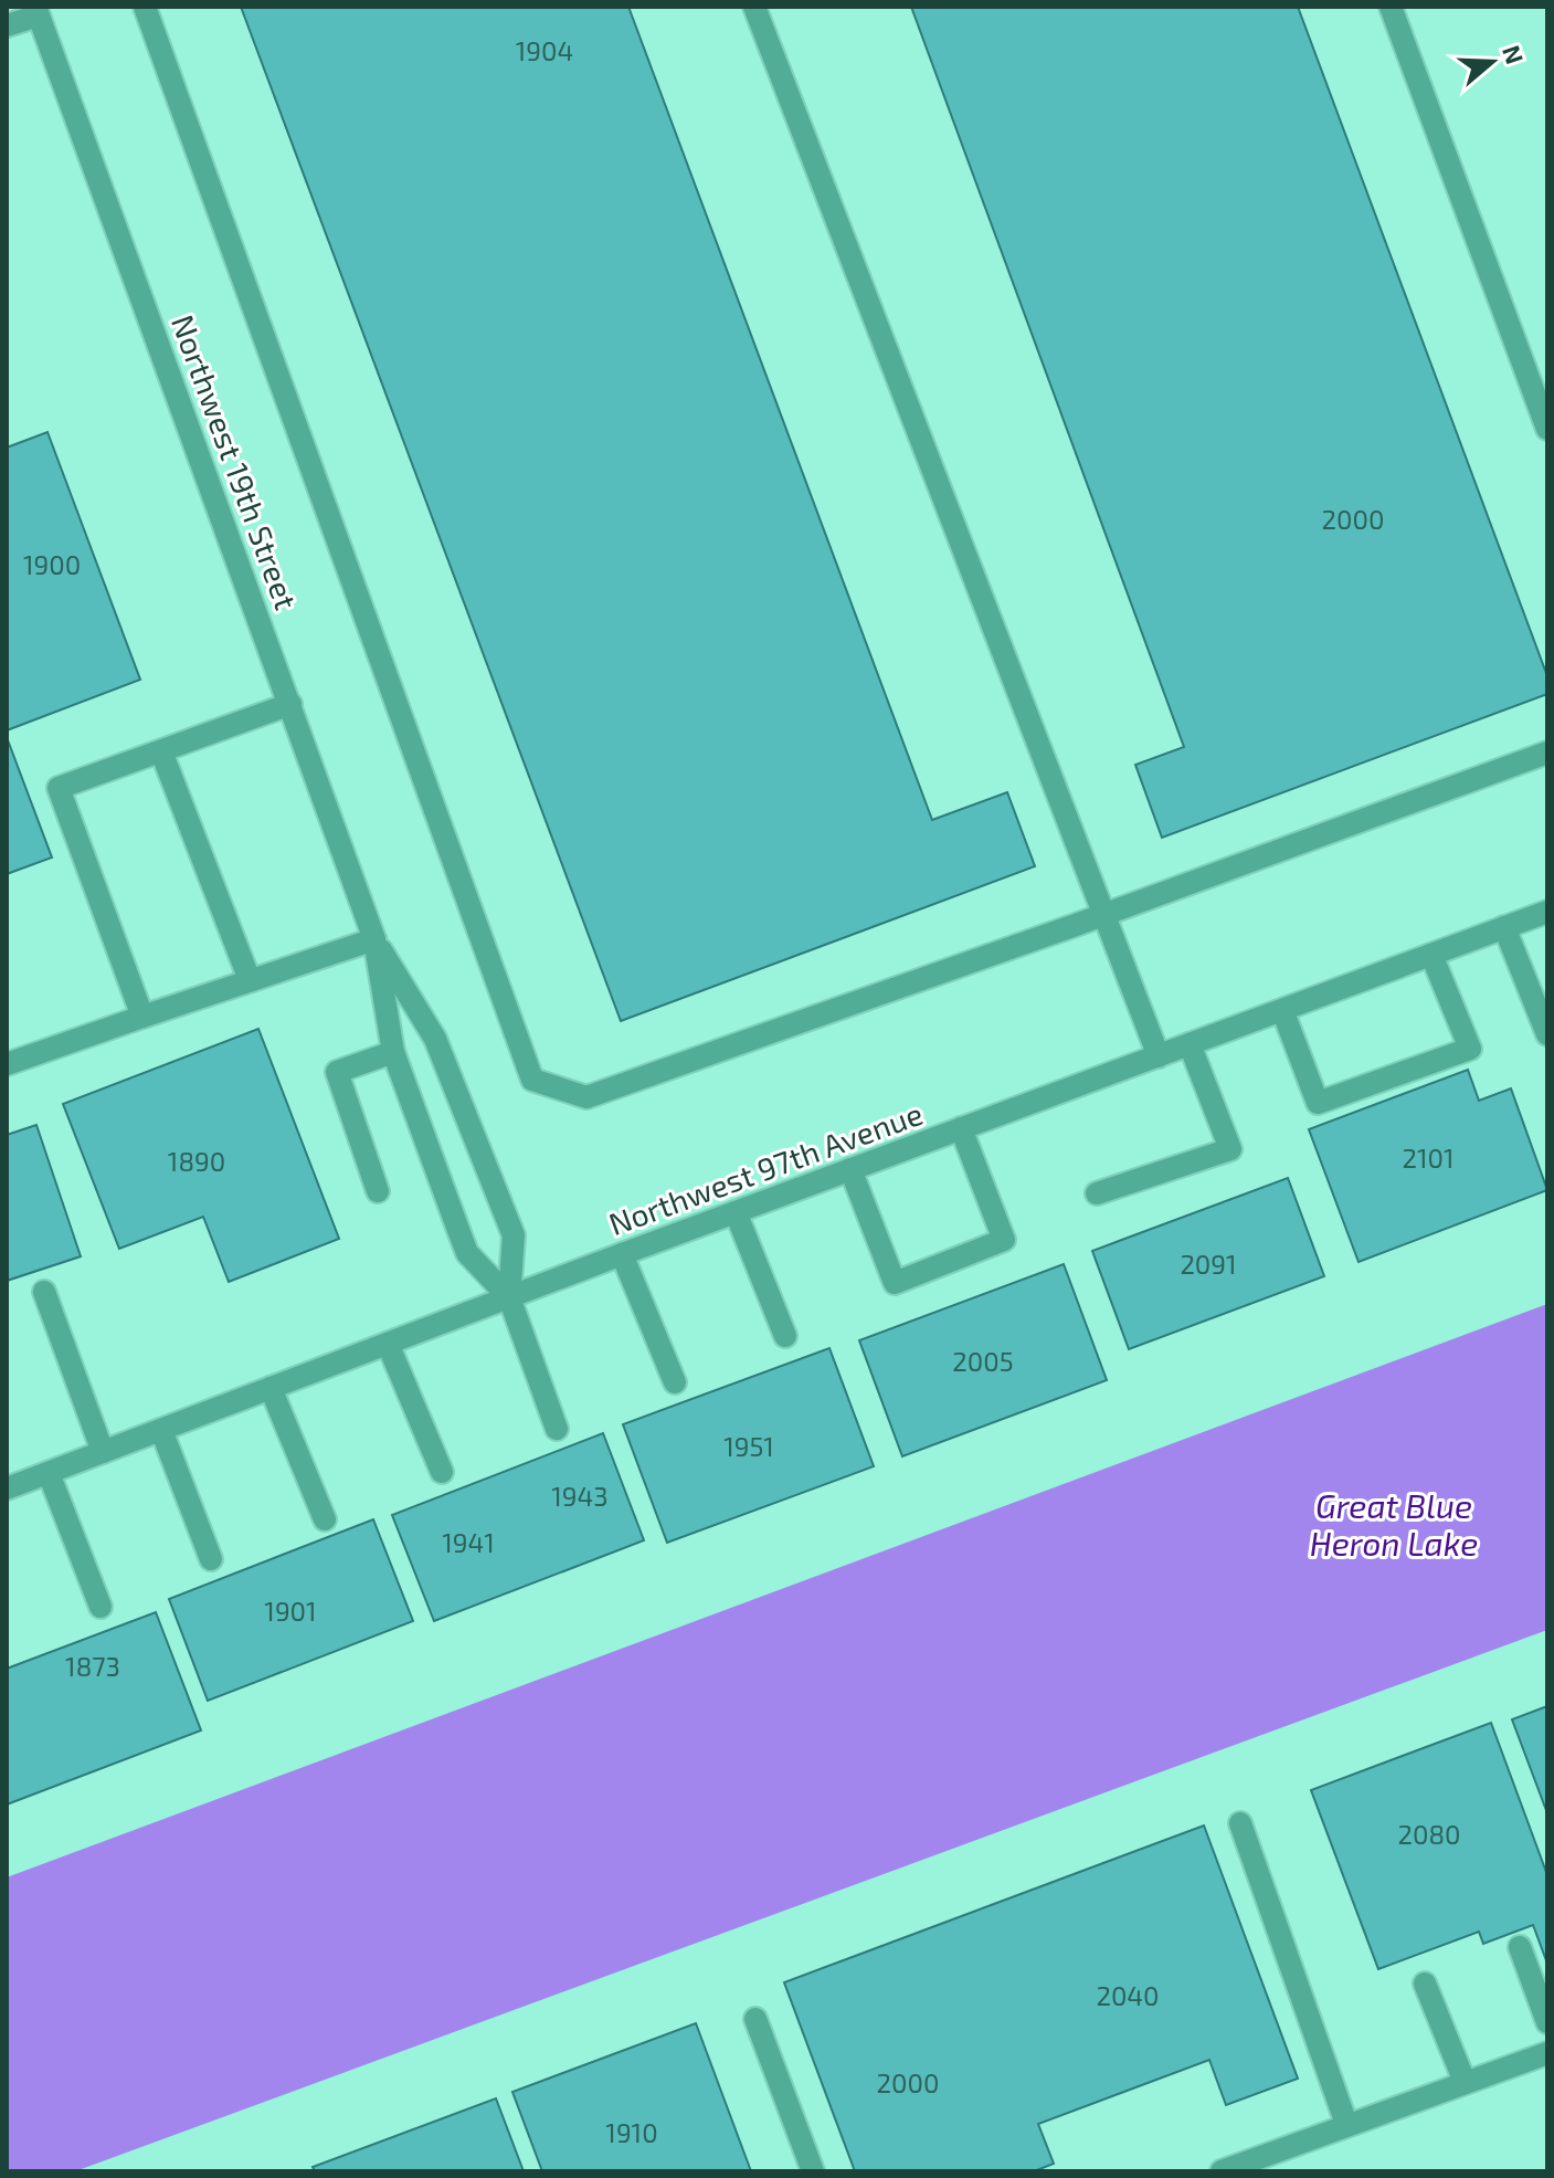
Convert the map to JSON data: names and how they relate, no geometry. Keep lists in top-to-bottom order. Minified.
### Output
{"streets":{"street":["Northwest 19th Street","Northwest 97th Avenue"]},"crossings":[["Northwest 19th Street","Northwest 97th Avenue"]],"water":["Great Blue Heron Lake"],"house_numbers":["1904","2000","1900","2101","1890","2091","2005","1951","1943","1941","1901","1873","2080","2040","2000","1910"],"north":"right"}
